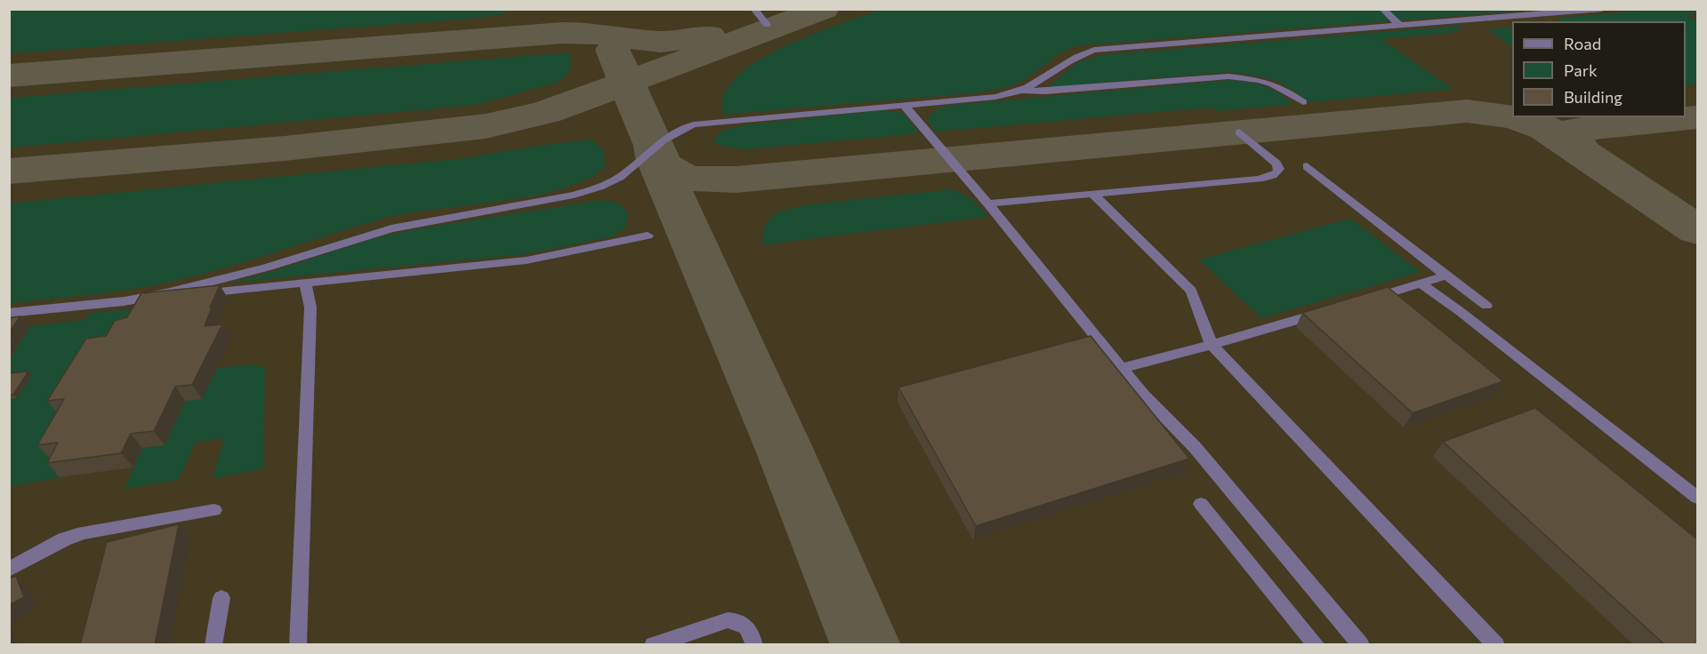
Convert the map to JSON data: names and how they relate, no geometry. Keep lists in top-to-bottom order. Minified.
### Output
{"legend":["Road","Park","Building"]}
